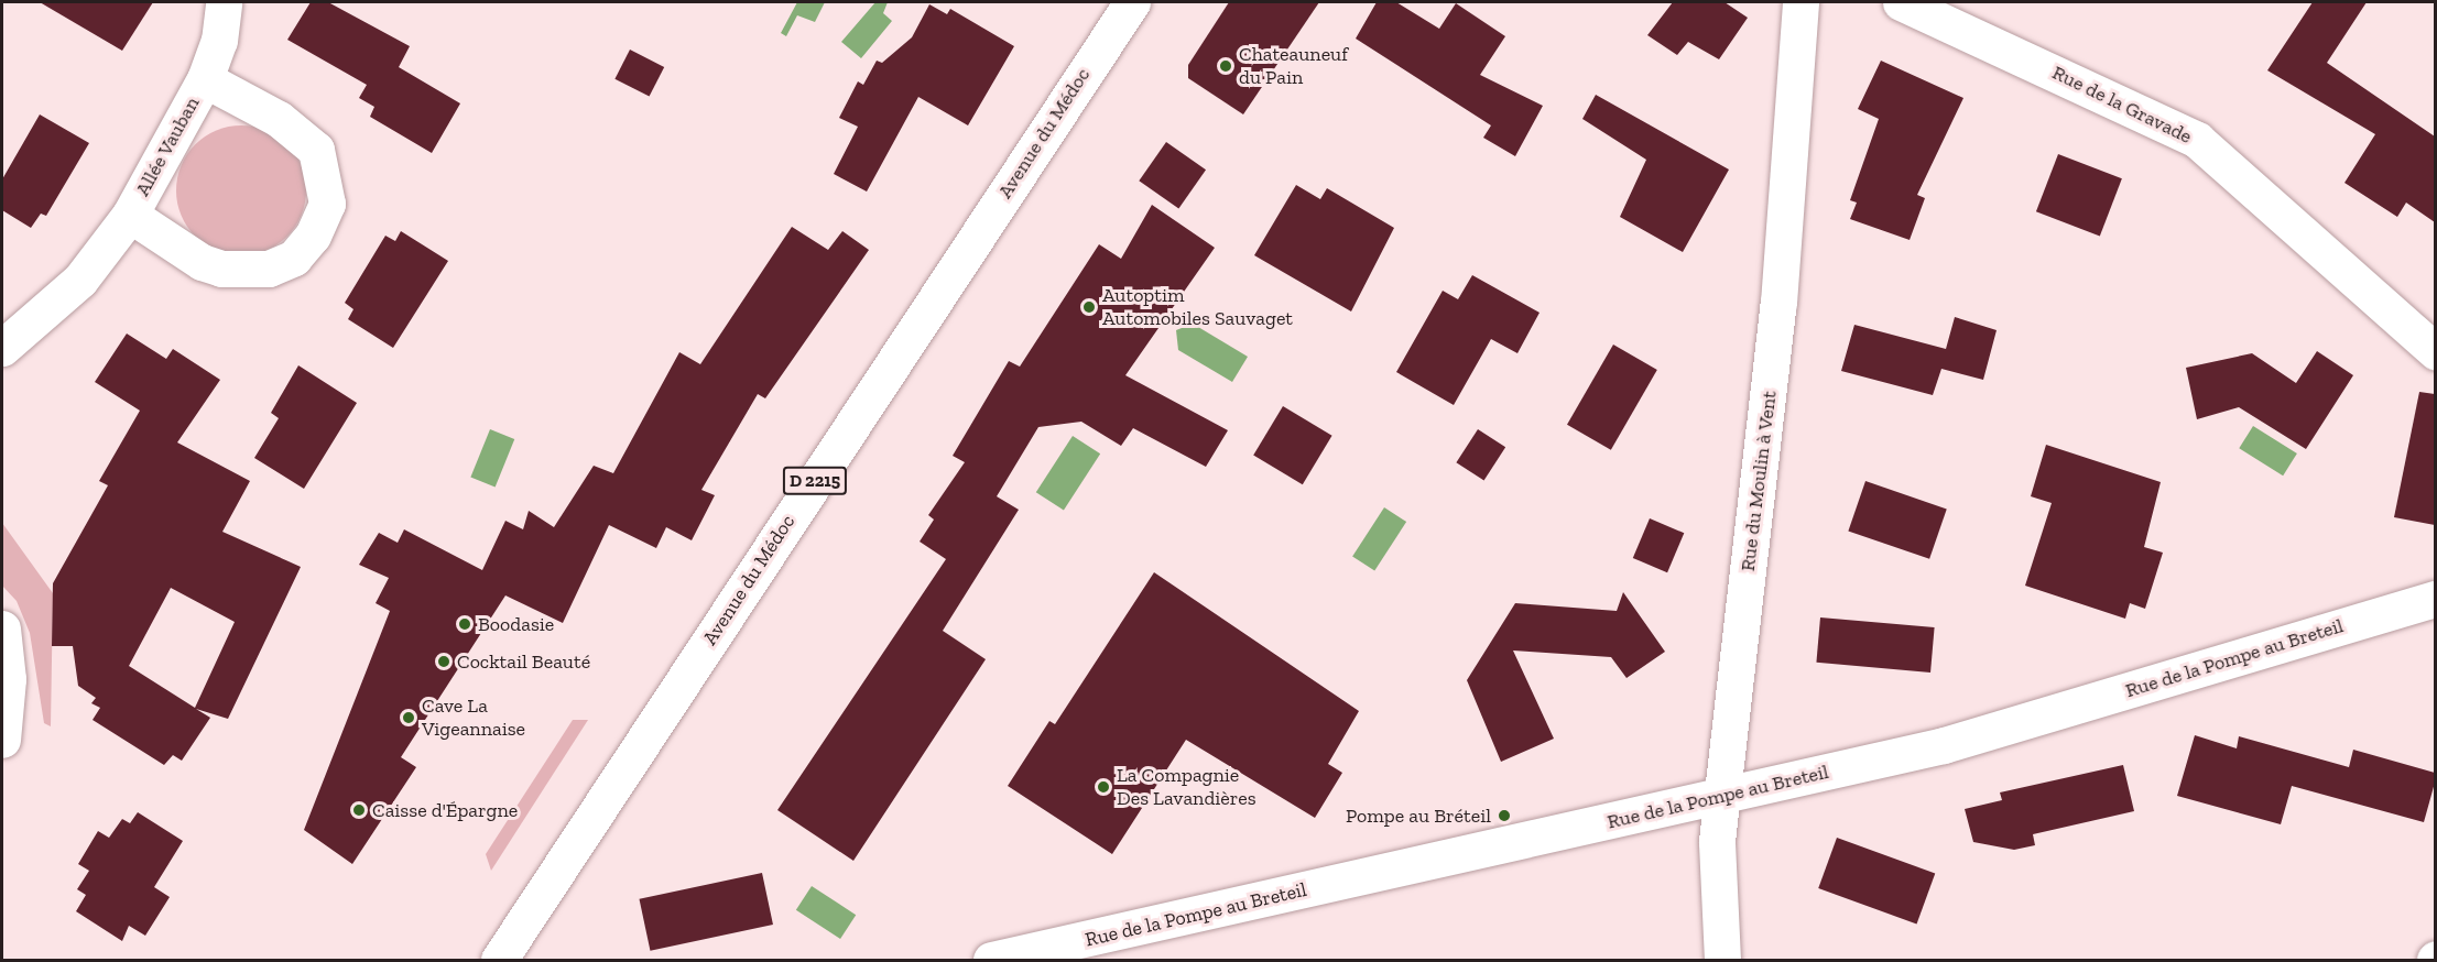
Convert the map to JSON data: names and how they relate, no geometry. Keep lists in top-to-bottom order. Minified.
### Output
{"streets":{"street":["Rue de la Gravade","Avenue du Médoc","Allée Vauban","D 2215","Rue du Moulin à Vent","Rue de la Pompe au Breteil"]},"crossings":[["Rue du Moulin à Vent","Rue de la Pompe au Breteil"]],"places":["Chateauneuf du Pain","Autoptim Automobiles Sauvaget","Boodasie","Cocktail Beauté","Cave La Vigeannaise","La Compagnie Des Lavandières","Caisse d'Épargne","Pompe au Bréteil"]}
